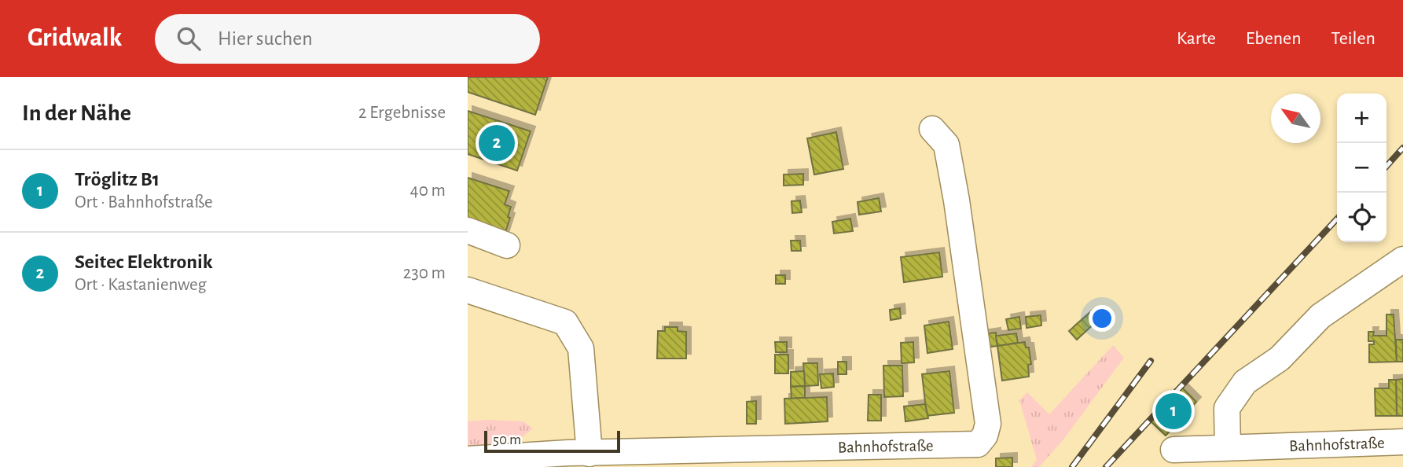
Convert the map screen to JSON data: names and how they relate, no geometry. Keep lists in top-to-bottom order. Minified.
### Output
{"streets":{"street":["Bahnhofstraße"]},"scale_bar":"50 m","north":"top left","page":{"header":"Gridwalk","search":"Hier suchen","nav":["Karte","Ebenen","Teilen"],"heading":["In der Nähe","2 Ergebnisse"],"map_buttons":["+","−"],"pins":["2","1"],"list":[{"mark":"1","name":"Tröglitz B1","note":"Ort · Bahnhofstraße","value":"40 m"},{"mark":"2","name":"Seitec Elektronik","note":"Ort · Kastanienweg","value":"230 m"}],"scale":"50 m"}}
